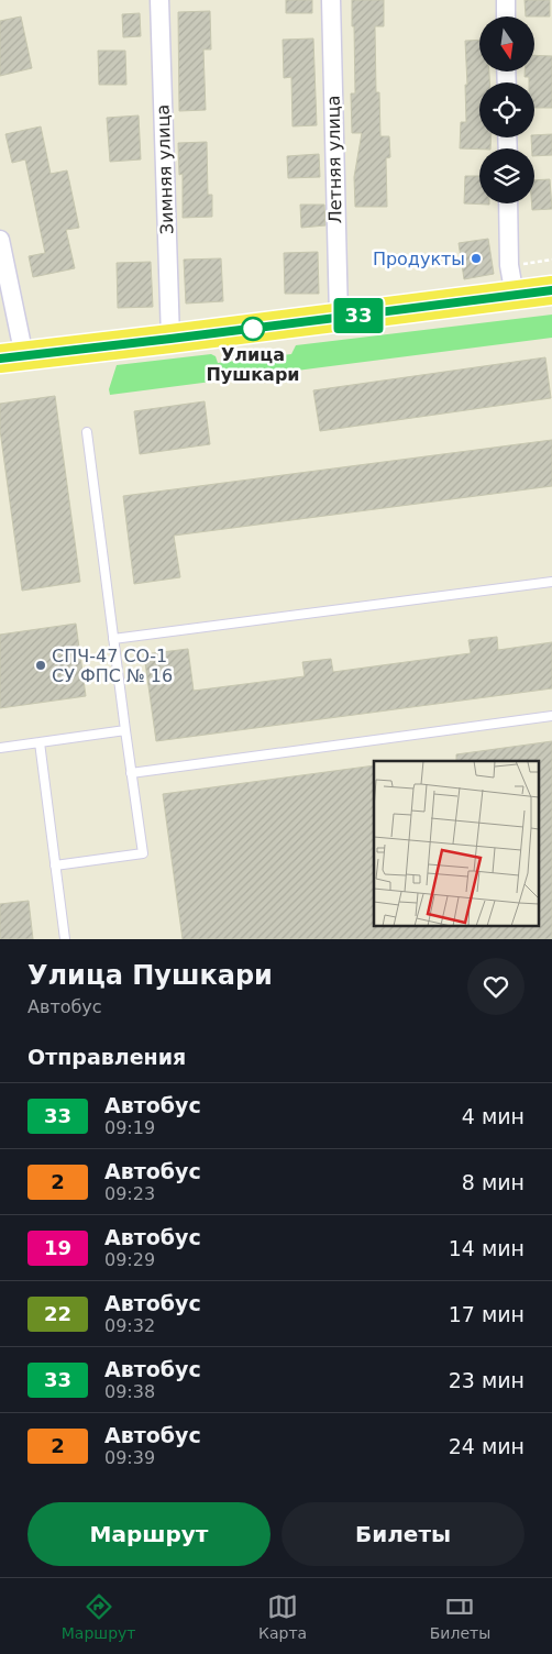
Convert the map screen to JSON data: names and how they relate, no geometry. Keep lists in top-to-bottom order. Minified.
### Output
{"streets":{"street":["Летняя улица","Зимняя улица"]},"places":["Продукты","Улица Пушкари","СПЧ-47 СО-1 СУ ФПС № 16"],"lines":["bus line 33"],"north":"bottom","page":{"on_map":"33","heading":[["Улица Пушкари","Автобус"],"Отправления"],"list":[{"mark":"33","name":"Автобус","note":"09:19","value":"4 мин"},{"mark":"2","name":"Автобус","note":"09:23","value":"8 мин"},{"mark":"19","name":"Автобус","note":"09:29","value":"14 мин"},{"mark":"22","name":"Автобус","note":"09:32","value":"17 мин"},{"mark":"33","name":"Автобус","note":"09:38","value":"23 мин"},{"mark":"2","name":"Автобус","note":"09:39","value":"24 мин"}],"buttons":["Маршрут","Билеты"],"tabs":["Маршрут","Карта","Билеты"]}}
